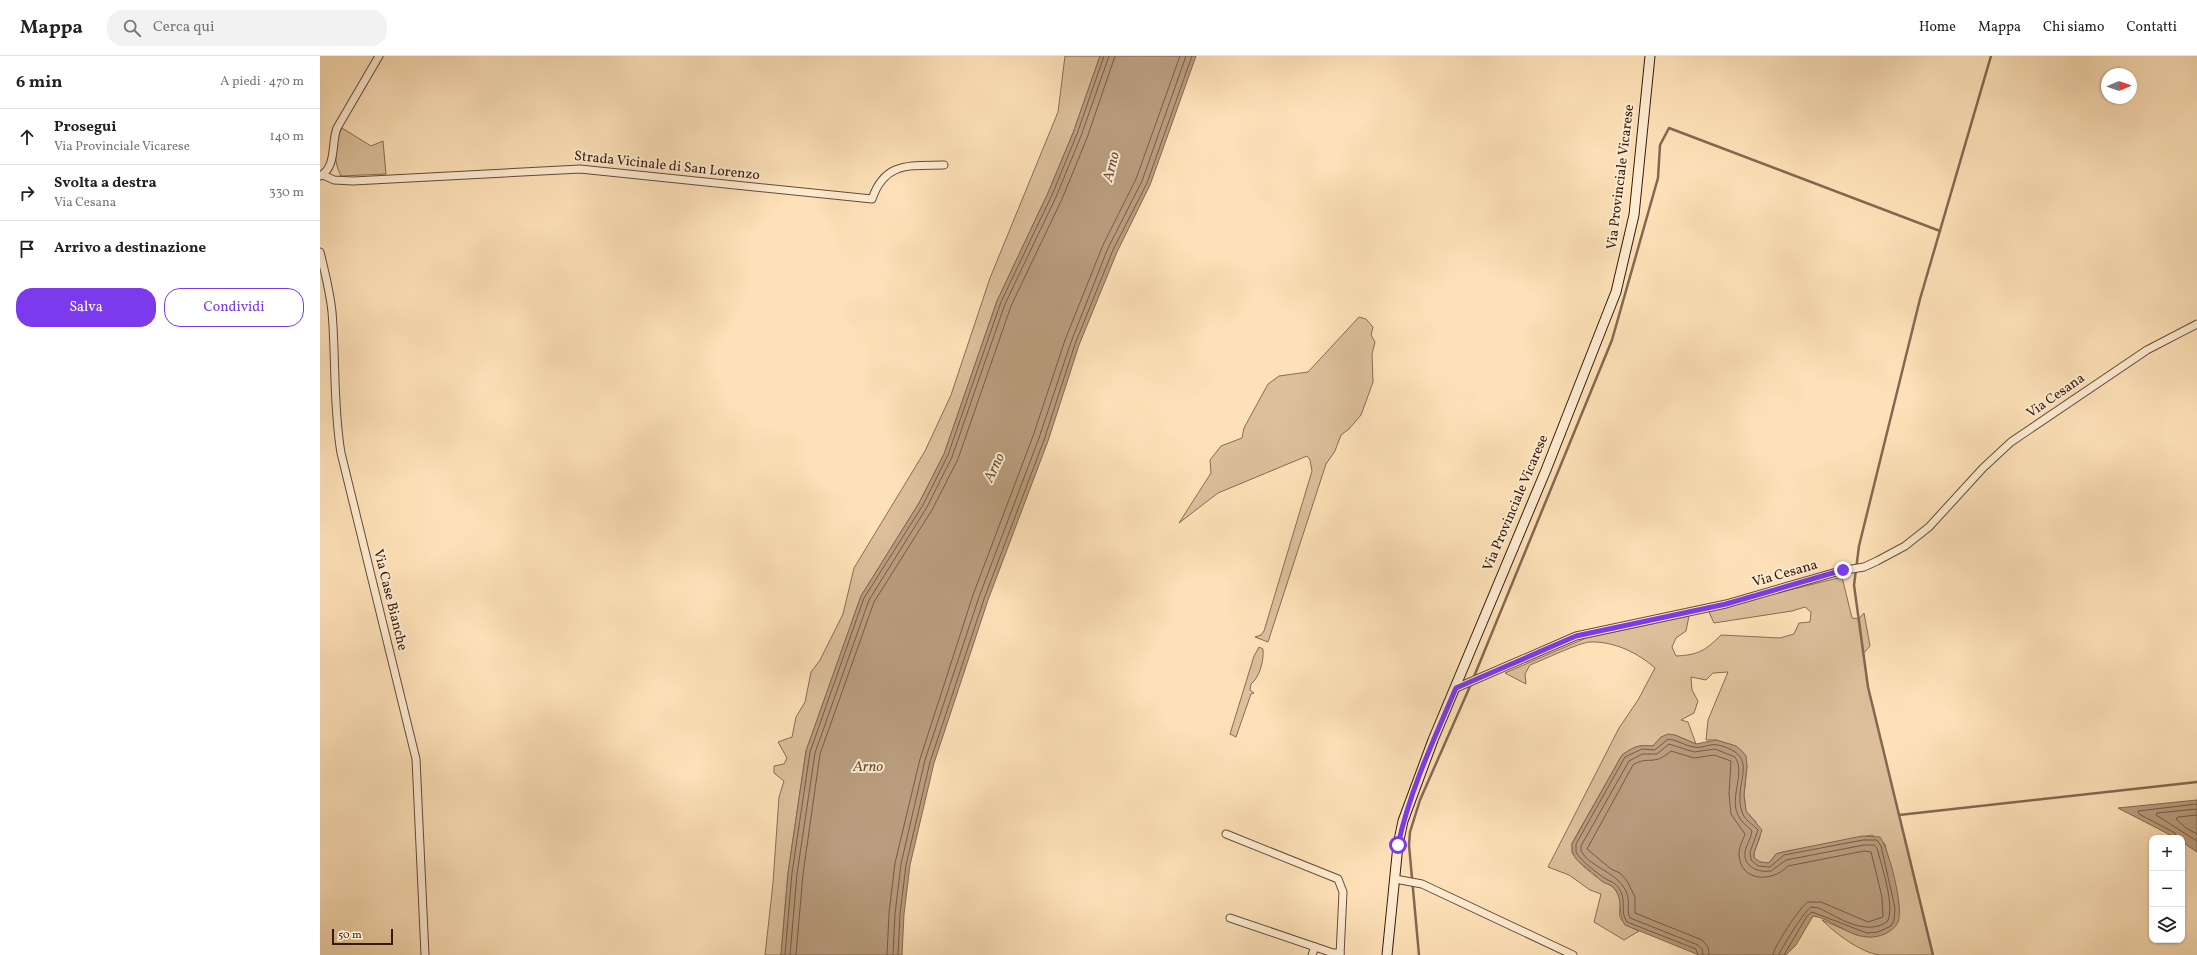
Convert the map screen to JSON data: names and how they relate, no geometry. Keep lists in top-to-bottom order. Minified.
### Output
{"streets":{"main road":["Via Provinciale Vicarese"],"street":["Strada Vicinale di San Lorenzo","Via Cesana","Via Case Bianche"]},"crossings":[["Via Provinciale Vicarese","Via Cesana"]],"water":["Arno"],"scale_bar":"50 m","north":"right","page":{"header":"Mappa","search":"Cerca qui","nav":["Home","Mappa","Chi siamo","Contatti"],"heading":["6 min","A piedi · 470 m"],"list":[["Prosegui","Via Provinciale Vicarese","140 m"],["Svolta a destra","Via Cesana","330 m"],"Arrivo a destinazione"],"buttons":["Salva","Condividi"],"map_buttons":["+","−"],"scale":"50 m"}}
